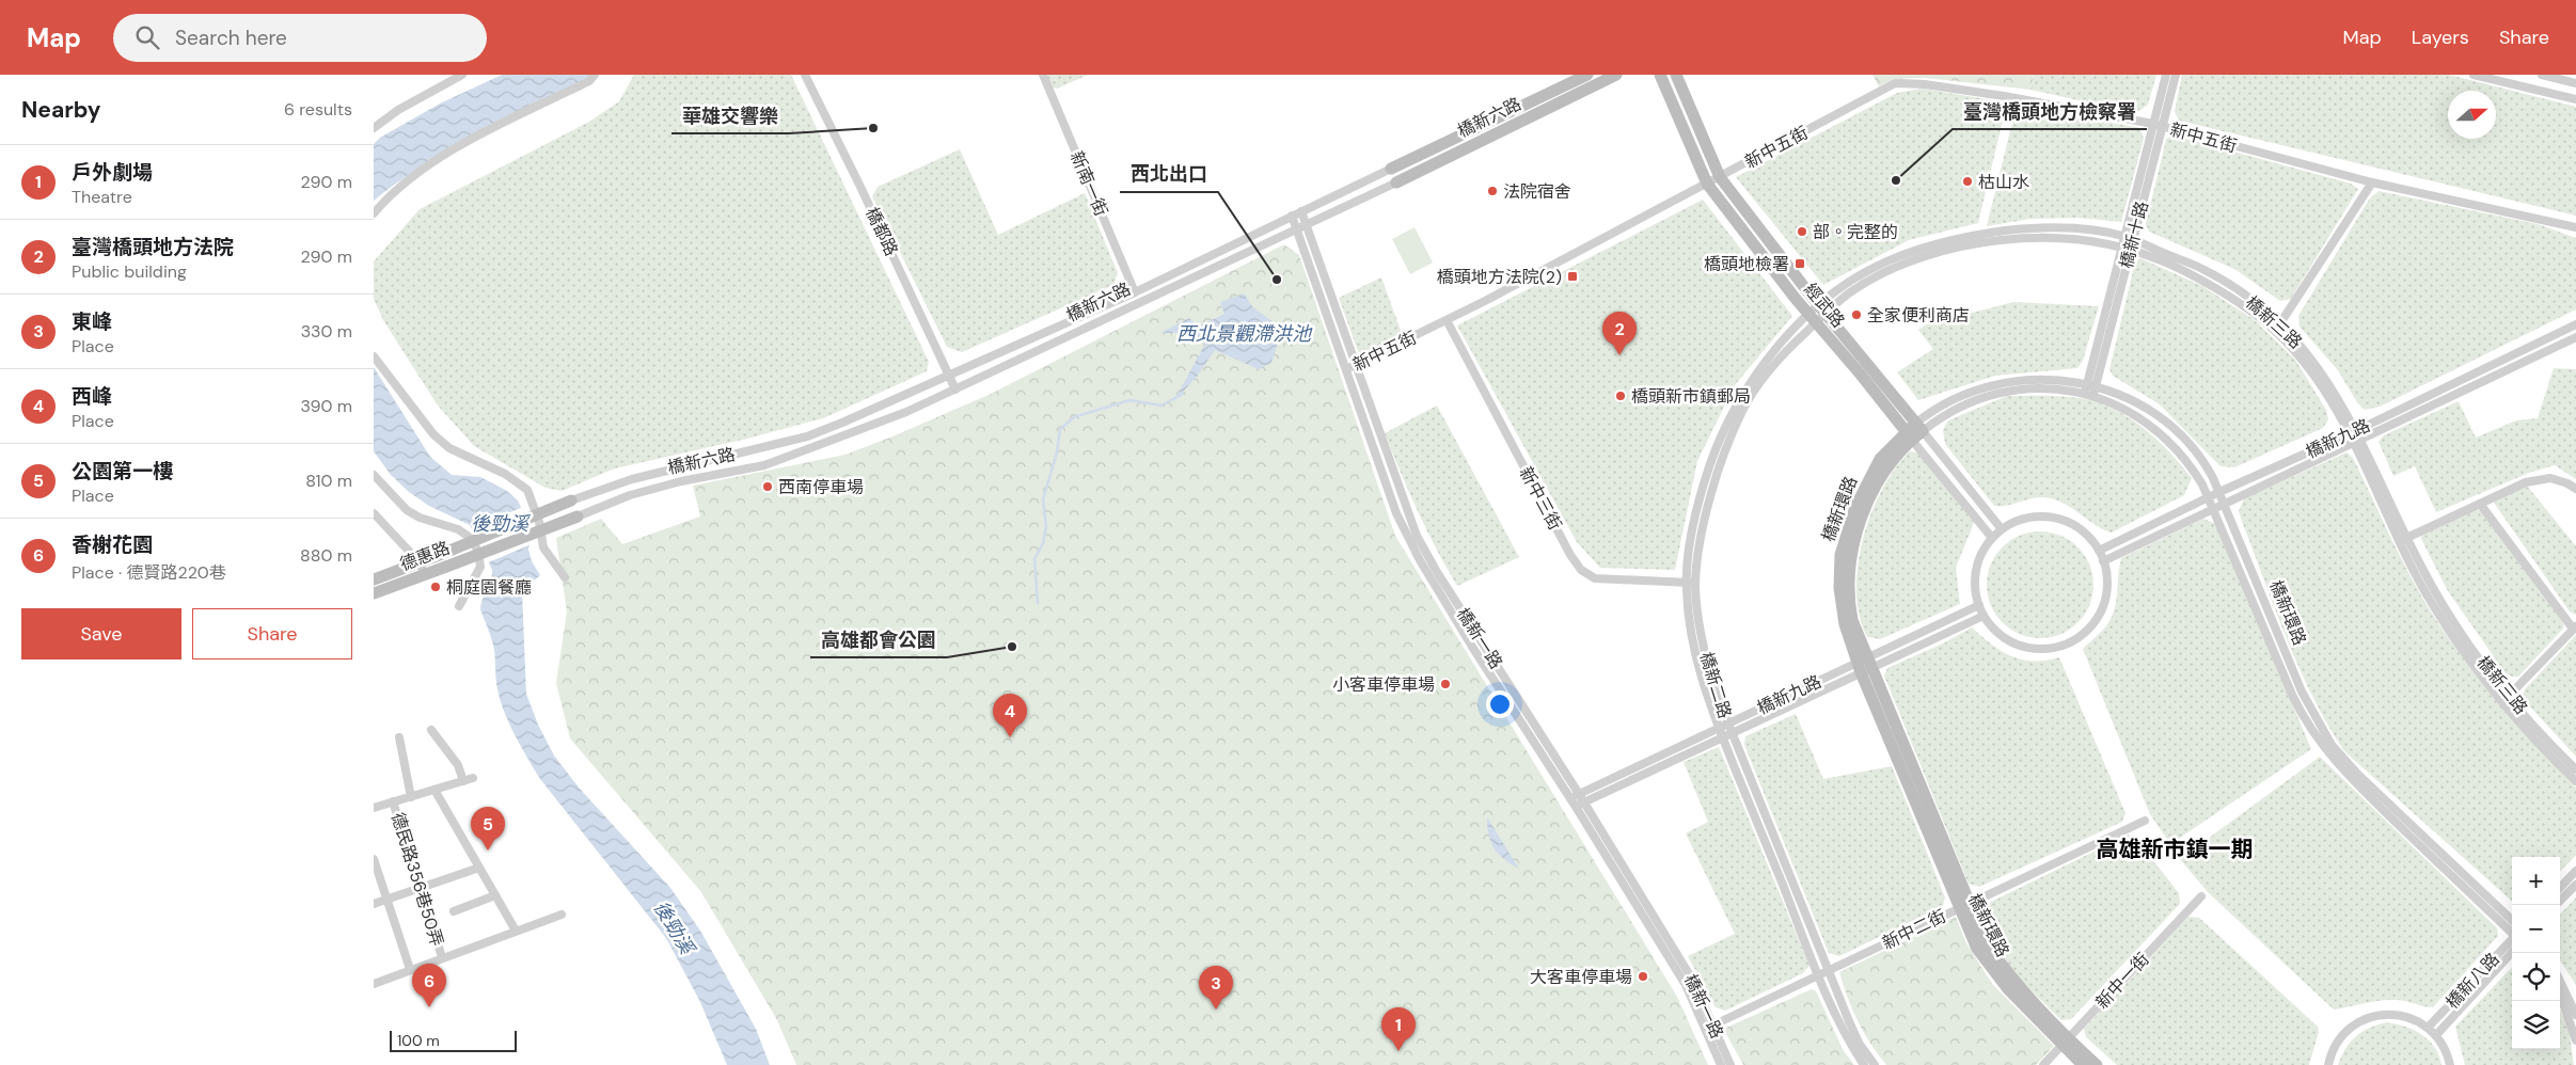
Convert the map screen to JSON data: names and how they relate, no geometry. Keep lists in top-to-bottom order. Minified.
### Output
{"streets":{"street":["橋新六路","新中五街","新南一街","橋都路","橋新十路","經武路","橋新三路","橋新九路","新中三街","橋新環路","德惠路","橋新一路","橋新二路","德民路356巷50弄","新中二街","新中一街","橋新八路"]},"crossings":[["橋新六路","新南一街"],["橋新六路","橋都路"],["橋新六路","德惠路"],["橋新六路","橋新一路"],["新中五街","橋新十路"],["新中五街","經武路"],["新中五街","新中三街"],["新中五街","橋新一路"],["橋新十路","橋新三路"],["橋新十路","橋新環路"],["經武路","橋新三路"],["經武路","橋新九路"],["經武路","橋新環路"],["經武路","橋新二路"],["橋新三路","橋新九路"],["橋新三路","橋新二路"],["橋新九路","橋新環路"],["橋新九路","橋新一路"],["橋新九路","橋新二路"],["新中三街","橋新二路"],["橋新環路","新中二街"],["橋新環路","新中一街"],["橋新一路","新中二街"],["橋新二路","新中二街"]],"districts":["高雄新市鎮一期"],"water":["西北景觀滯洪池","後勁溪"],"places":{"other":["華雄交響樂","臺灣橋頭地方檢察署","枯山水","法院宿舍","部。完整的","西北出口","全家便利商店","橋頭新市鎮郵局","西南停車場","桐庭園餐廳","高雄都會公園","小客車停車場","大客車停車場"],"transit":["橋頭地檢署","橋頭地方法院(2)"]},"scale_bar":"100 m","north":"right","page":{"header":"Map","search":"Search here","nav":["Map","Layers","Share"],"heading":["Nearby","6 results"],"list":[{"mark":"1","name":"戶外劇場","note":"Theatre","value":"290 m"},{"mark":"2","name":"臺灣橋頭地方法院","note":"Public building","value":"290 m"},{"mark":"3","name":"東峰","note":"Place","value":"330 m"},{"mark":"4","name":"西峰","note":"Place","value":"390 m"},{"mark":"5","name":"公園第一樓","note":"Place","value":"810 m"},{"mark":"6","name":"香榭花園","note":"Place · 德賢路220巷","value":"880 m"}],"pins":["2","4","5","6","3","1"],"buttons":["Save","Share"],"map_buttons":["+","−"],"scale":"100 m"}}
